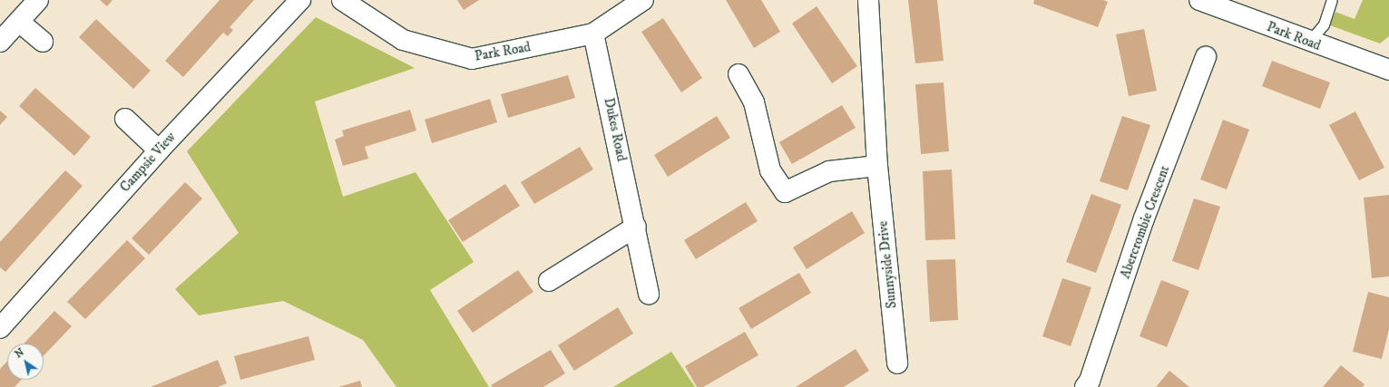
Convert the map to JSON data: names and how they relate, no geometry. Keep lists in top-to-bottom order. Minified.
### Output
{"streets":{"street":["Park Road","Dukes Road","Campsie View","Abercrombie Crescent","Sunnyside Drive"]},"crossings":[["Park Road","Dukes Road"]],"north":"top left"}
